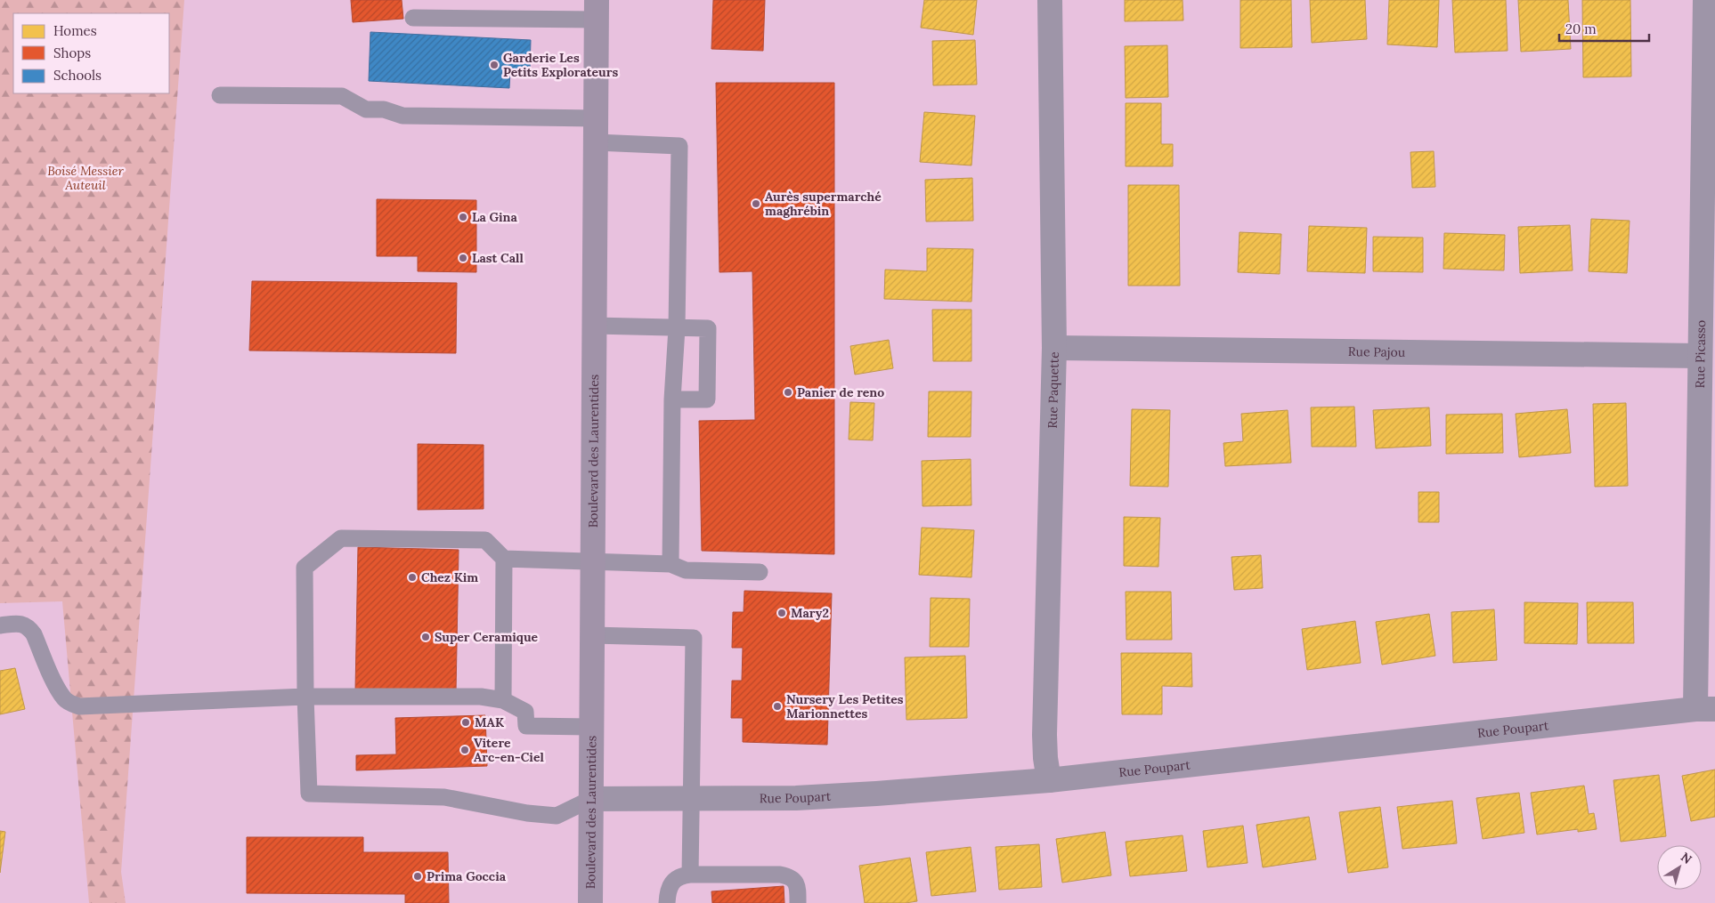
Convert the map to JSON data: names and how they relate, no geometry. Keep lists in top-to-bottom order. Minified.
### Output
{"streets":{"main road":["Boulevard des Laurentides"],"street":["Rue Pajou","Rue Picasso","Rue Paquette","Rue Poupart"]},"crossings":[["Rue Pajou","Rue Picasso"],["Rue Pajou","Rue Paquette"],["Rue Picasso","Rue Poupart"],["Rue Paquette","Rue Poupart"],["Boulevard des Laurentides","Rue Poupart"]],"parks":["Boisé Messier Auteuil"],"places":["Garderie Les Petits Explorateurs","Aurès supermarché maghrébin","La Gina","Last Call","Panier de reno","Chez Kim","Mary2","Super Ceramique","Nursery Les Petites Marionnettes","MAK","Vitere Arc-en-Ciel","Prima Goccia"],"legend":["Homes","Shops","Schools"],"scale_bar":"20 m","north":"top right"}
